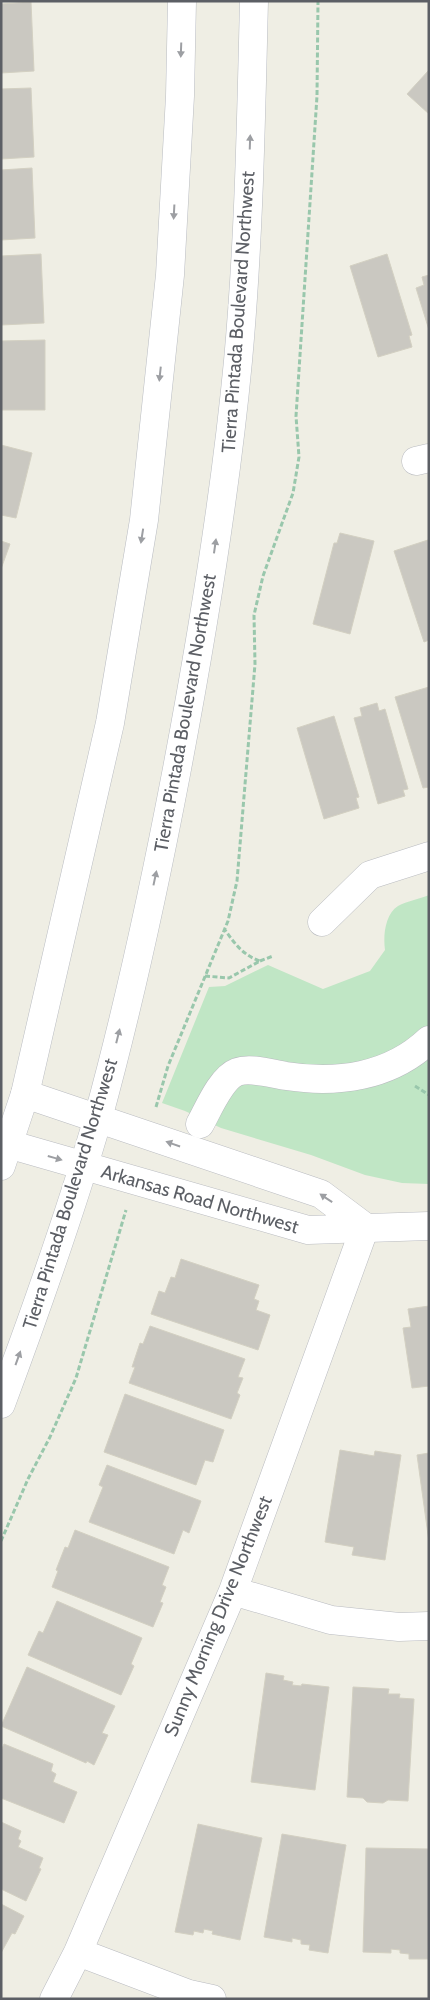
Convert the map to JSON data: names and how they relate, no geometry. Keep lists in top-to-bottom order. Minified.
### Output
{"streets":{"main road":["Tierra Pintada Boulevard Northwest","Arkansas Road Northwest","Sunny Morning Drive Northwest"]},"crossings":[["Tierra Pintada Boulevard Northwest","Arkansas Road Northwest"],["Arkansas Road Northwest","Sunny Morning Drive Northwest"]]}
